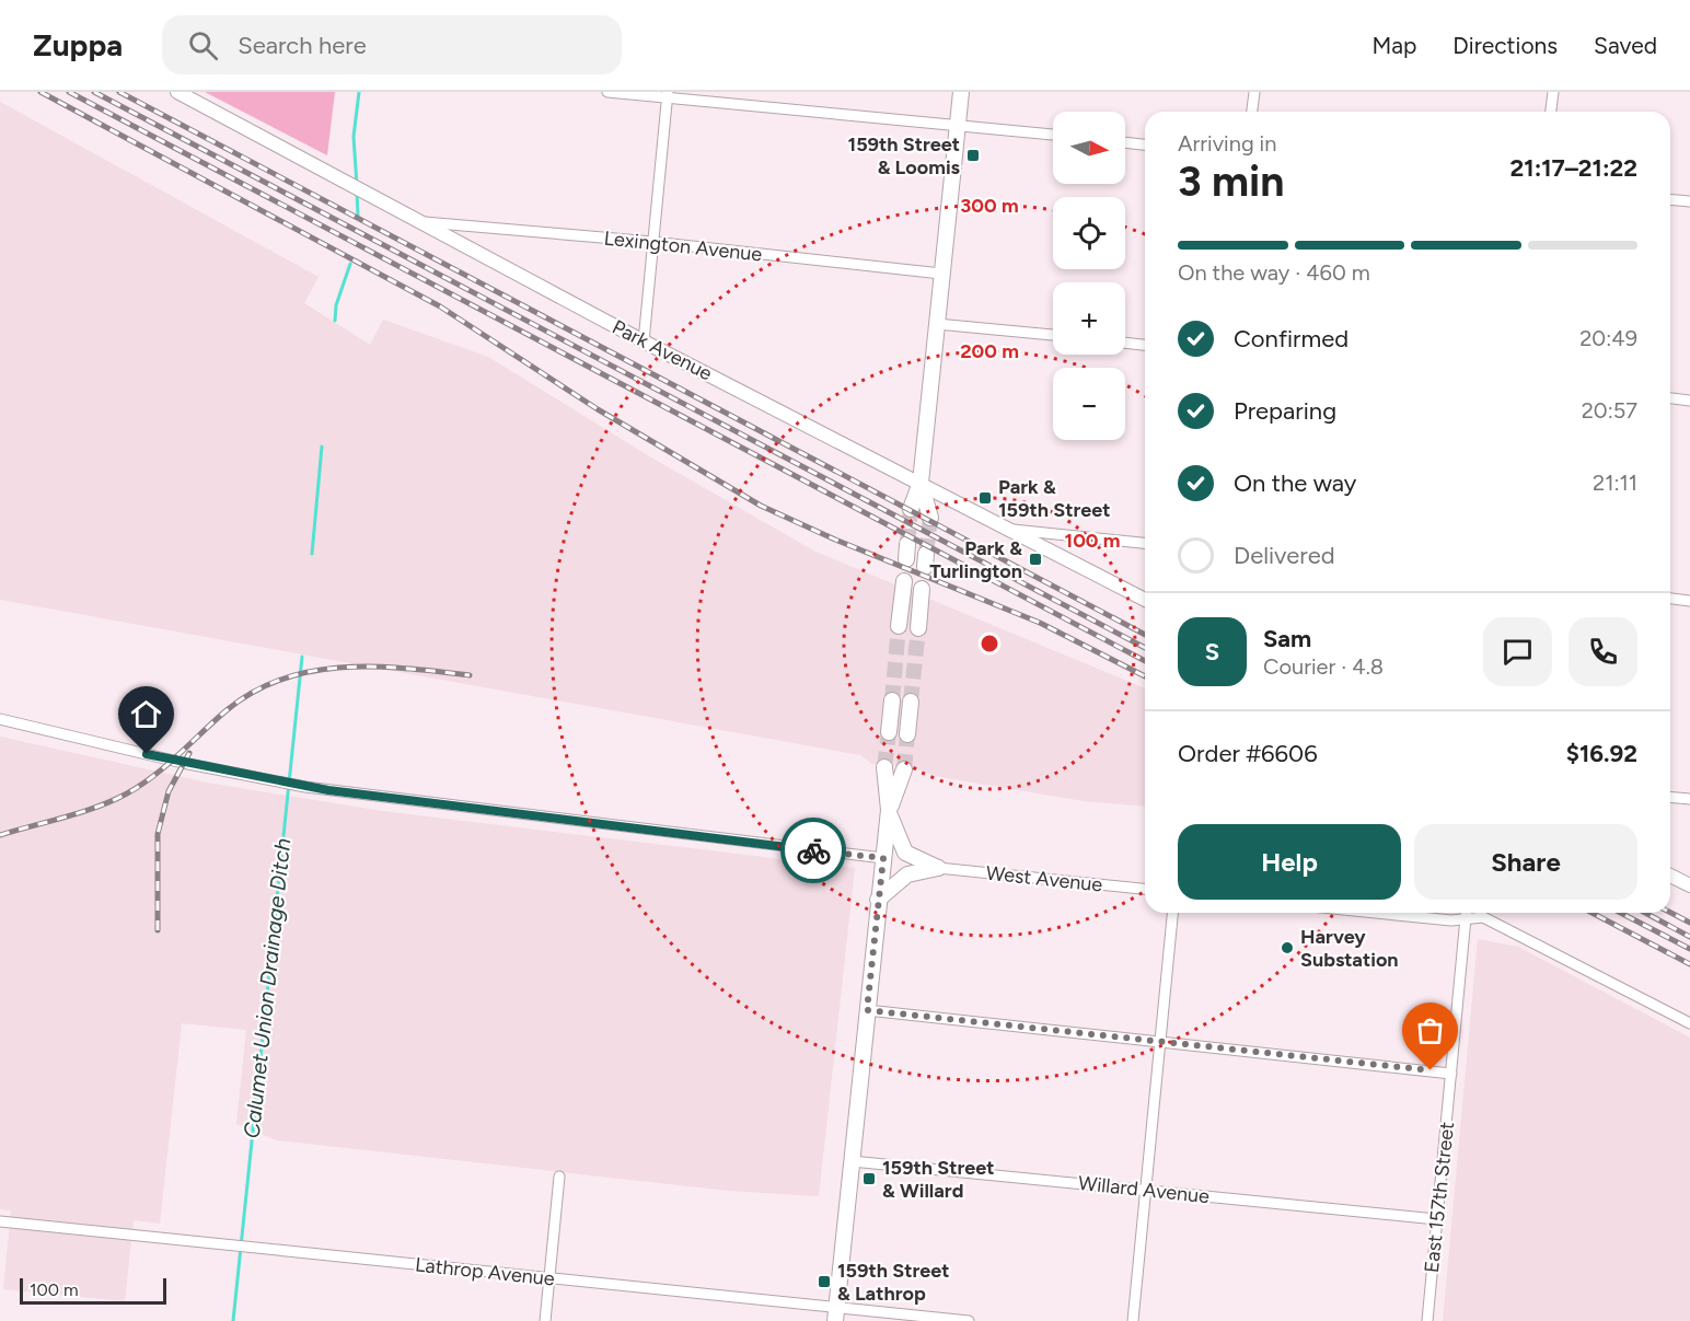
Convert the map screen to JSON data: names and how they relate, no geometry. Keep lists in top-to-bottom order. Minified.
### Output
{"streets":{"street":["Lexington Avenue","Park Avenue","West Avenue","Willard Avenue","East 157th Street","Lathrop Avenue"]},"crossings":[["Lexington Avenue","Park Avenue"],["Willard Avenue","East 157th Street"]],"water":["Calumet Union Drainage Ditch"],"places":{"transit":["159th Street & Loomis","Park & 159th Street","Park & Turlington","159th Street & Willard","159th Street & Lathrop"],"other":["Harvey Substation"]},"scale_bar":"100 m","north":"right","page":{"header":"Zuppa","search":"Search here","nav":["Map","Directions","Saved"],"map_buttons":["+","−"],"heading":["3 min","Arriving in","21:17–21:22"],"panel":["Sam","Courier · 4.8","Order #6606","$16.92"],"bar":"On the way · 460 m","list":[["Confirmed","20:49"],["Preparing","20:57"],["On the way","21:11"],"Delivered"],"round":"S","buttons":["Help","Share"],"scale":"100 m"},"rings":["300 m","200 m","100 m"]}
